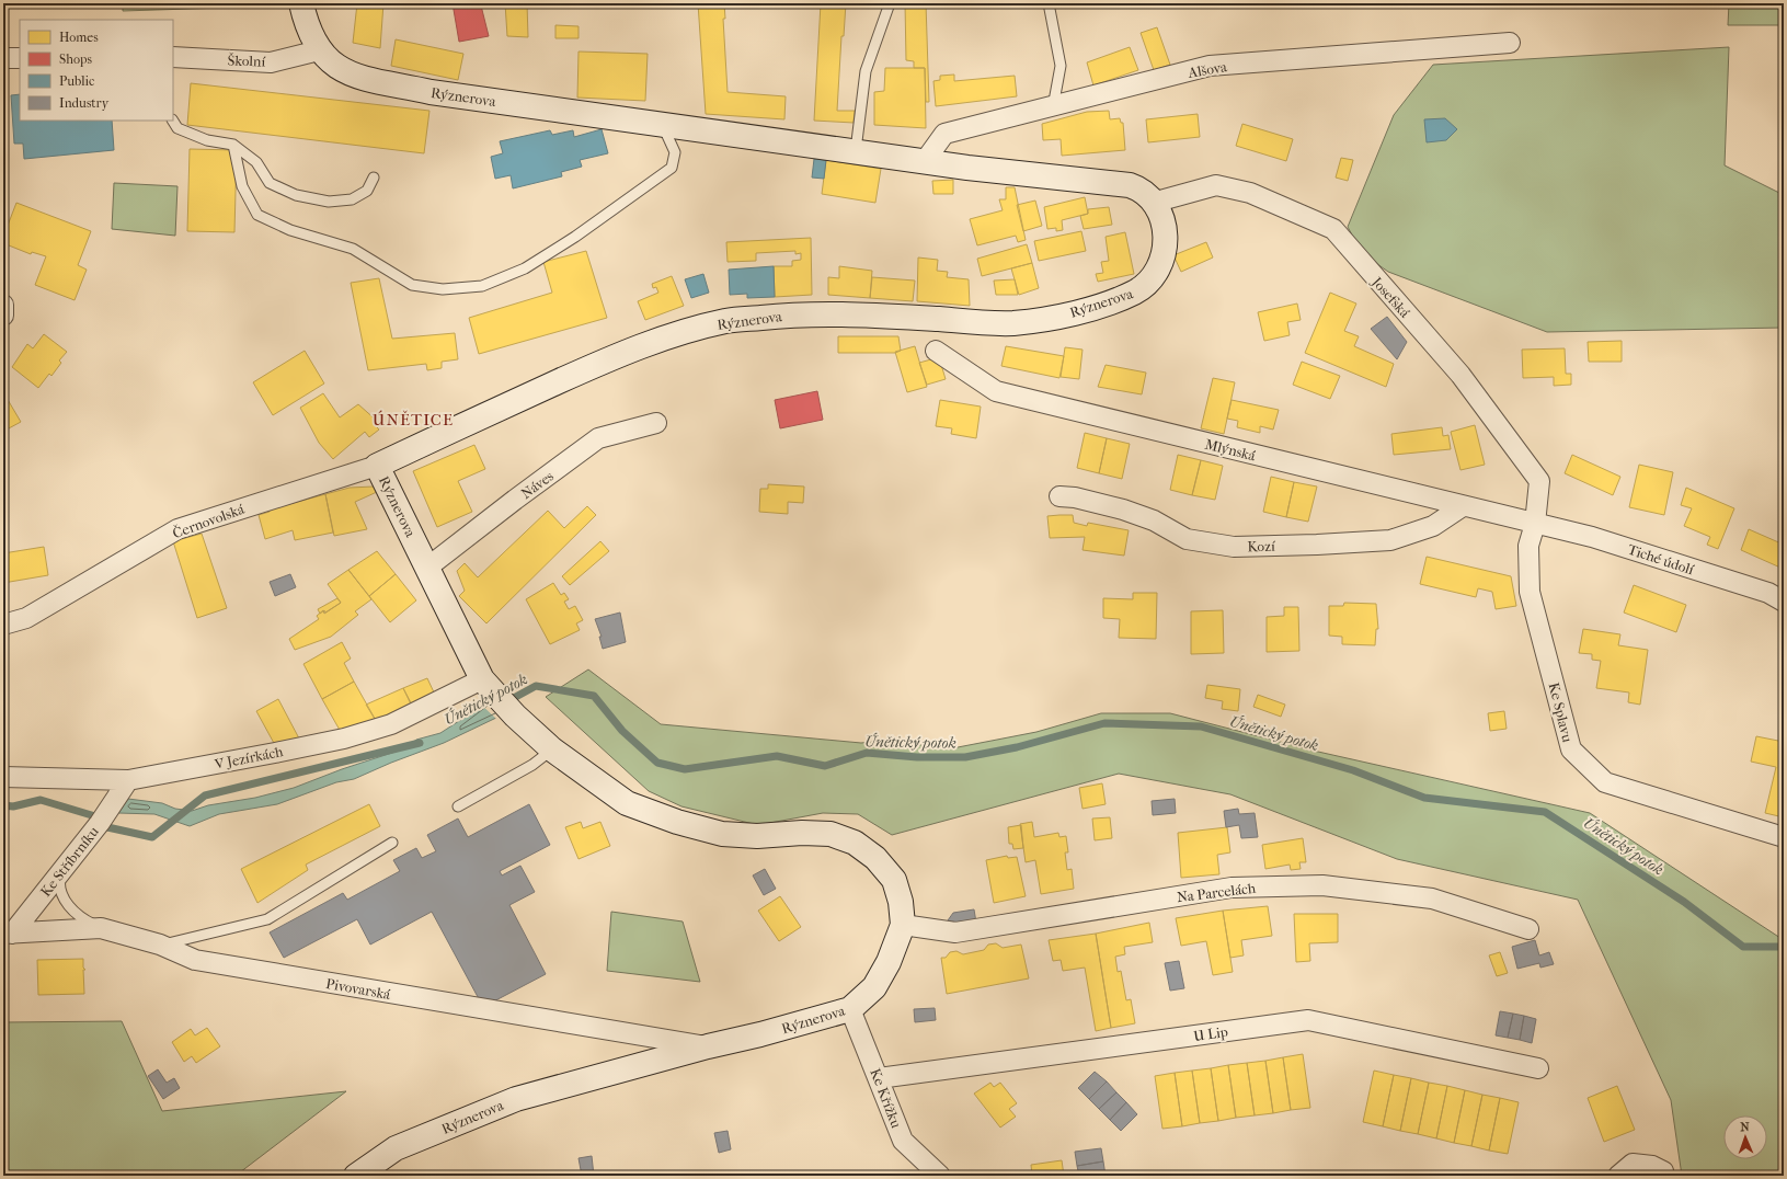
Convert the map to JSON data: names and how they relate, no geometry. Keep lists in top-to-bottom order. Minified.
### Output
{"streets":{"street":["Školní","Alšova","Rýznerova","Josefská","Mlýnská","Náves","Černovolská","Kozí","Tiché údolí","Ke Splavu","V Jezírkách","Ke Stříbrníku","Na Parcelách","Pivovarská","U Lip","Ke Křížku"]},"crossings":[["Školní","Rýznerova"],["Alšova","Rýznerova"],["Rýznerova","Josefská"],["Rýznerova","Náves"],["Rýznerova","Černovolská"],["Rýznerova","V Jezírkách"],["Rýznerova","Na Parcelách"],["Rýznerova","Pivovarská"],["Rýznerova","Ke Křížku"],["Josefská","Mlýnská"],["Josefská","Tiché údolí"],["Josefská","Ke Splavu"],["Mlýnská","Kozí"],["Mlýnská","Tiché údolí"],["Mlýnská","Ke Splavu"],["Tiché údolí","Ke Splavu"],["V Jezírkách","Ke Stříbrníku"],["Ke Stříbrníku","Pivovarská"],["U Lip","Ke Křížku"]],"districts":["ÚNĚTICE"],"water":["Únětický potok"],"legend":["Homes","Shops","Public","Industry"],"north":"top"}
